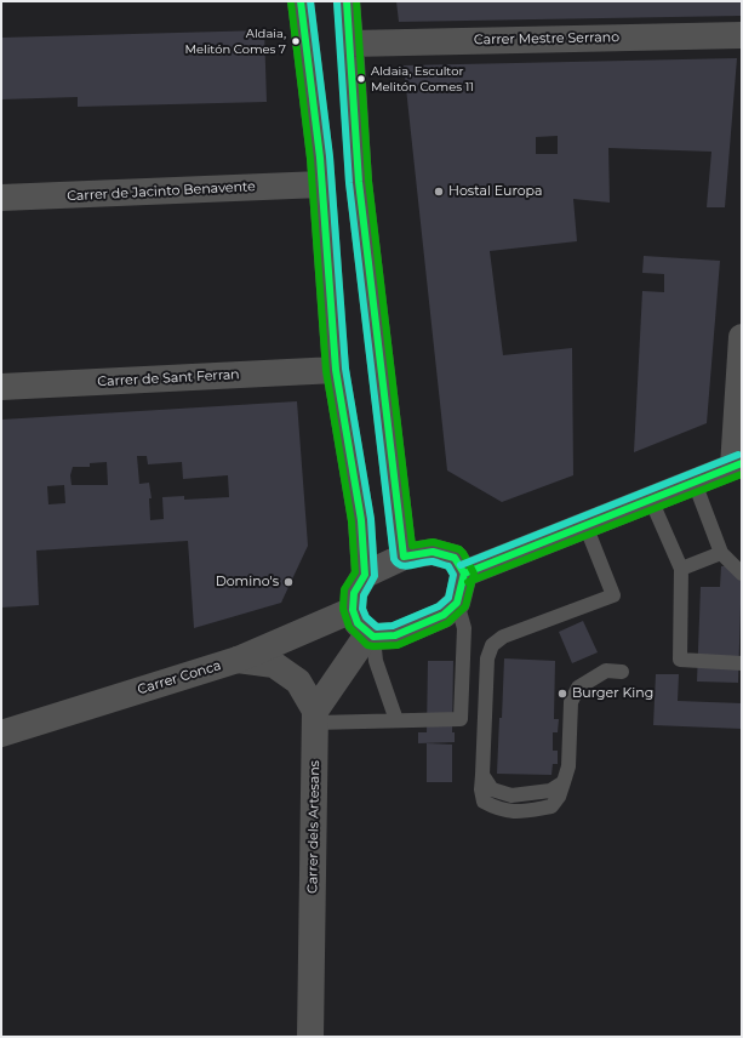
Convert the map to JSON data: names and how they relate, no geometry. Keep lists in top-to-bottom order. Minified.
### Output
{"streets":{"street":["Carrer Mestre Serrano","Carrer de Jacinto Benavente","Carrer de Sant Ferran","Carrer Conca","Carrer dels Artesans"]},"places":["Aldaia, Melitón Comes 7","Aldaia, Escultor Melitón Comes 11","Hostal Europa","Domino's","Burger King"]}
